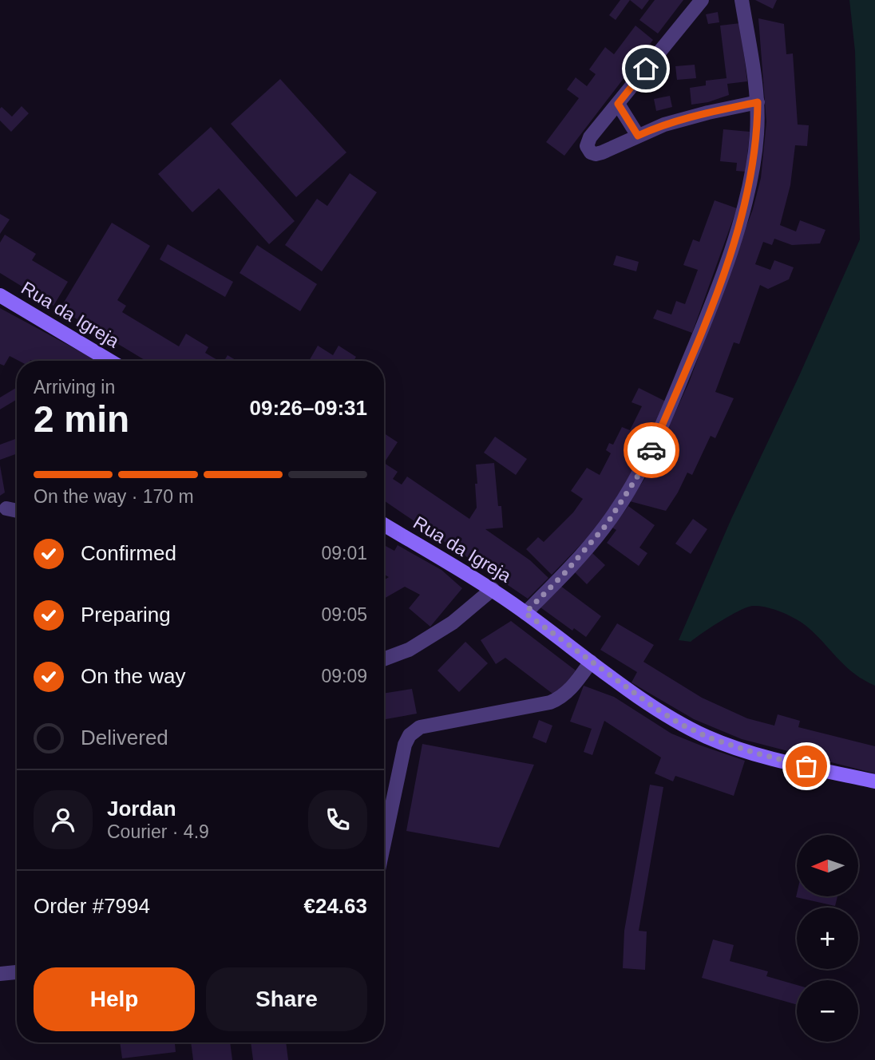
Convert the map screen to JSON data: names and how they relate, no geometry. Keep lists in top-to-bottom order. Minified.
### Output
{"streets":{"street":["Rua da Igreja"]},"north":"left","page":{"heading":["2 min","Arriving in","09:26–09:31"],"panel":["Jordan","Courier · 4.9","Order #7994","€24.63"],"bar":"On the way · 170 m","list":[["Confirmed","09:01"],["Preparing","09:05"],["On the way","09:09"],"Delivered"],"map_buttons":["+","−"],"buttons":["Help","Share"]}}
